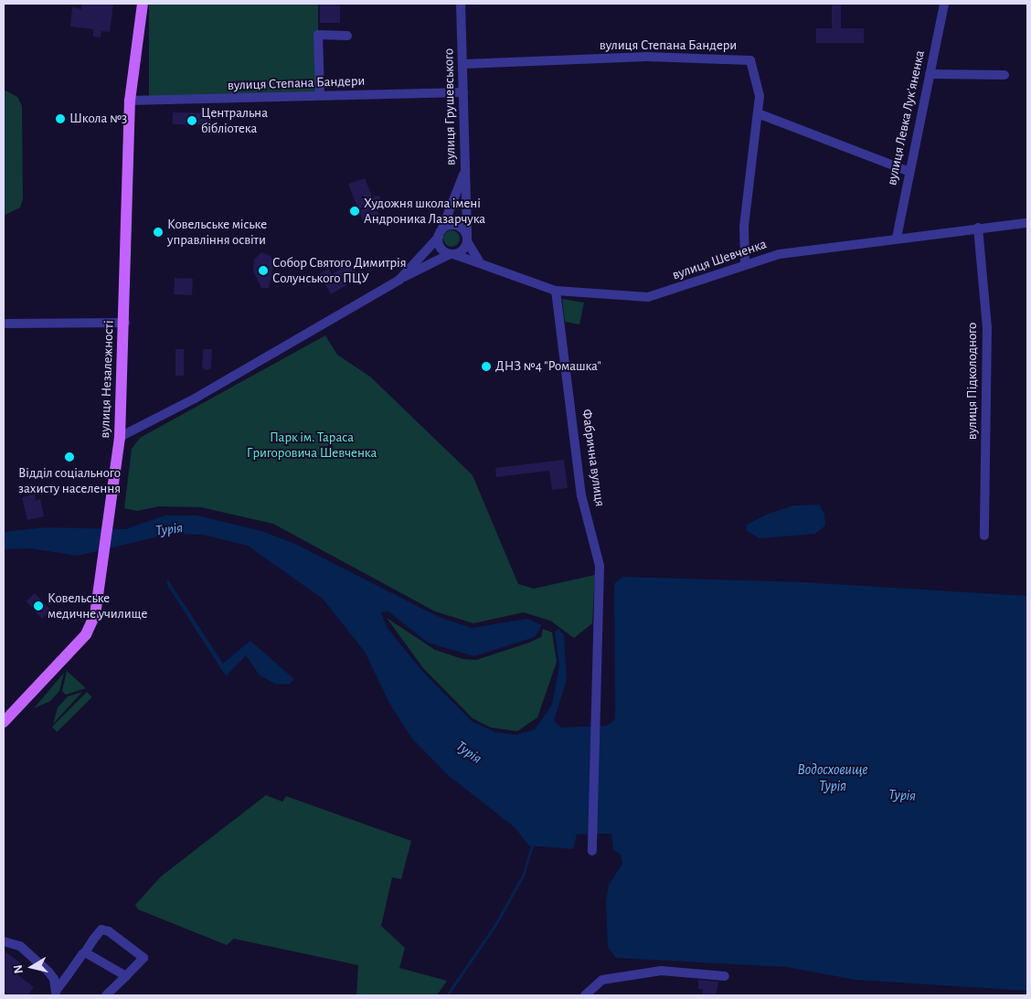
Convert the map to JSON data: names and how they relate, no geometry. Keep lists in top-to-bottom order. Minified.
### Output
{"streets":{"main road":["вулиця Незалежності"],"street":["вулиця Степана Бандери","вулиця Грушевського","вулиця Левка Лукʼяненка","вулиця Шевченка","вулиця Підколодного","Фабрична вулиця"]},"crossings":[["вулиця Степана Бандери","вулиця Грушевського"],["вулиця Степана Бандери","вулиця Шевченка"],["вулиця Степана Бандери","вулиця Незалежності"],["вулиця Грушевського","вулиця Шевченка"],["вулиця Левка Лукʼяненка","вулиця Шевченка"],["вулиця Шевченка","вулиця Підколодного"],["вулиця Шевченка","Фабрична вулиця"]],"water":["Турія","Водосховище Турія"],"parks":["Парк ім. Тараса Григоровича Шевченка"],"places":["Школа №3","Центральна бібліотека","Художня школа імені Андроника Лазарчука","Ковельське міське управління освіти","Собор Святого Димитрія Солунського ПЦУ","ДНЗ №4 \"Ромашка\"","Відділ соціального захисту населення","Ковельське медичне училище"],"north":"left"}
